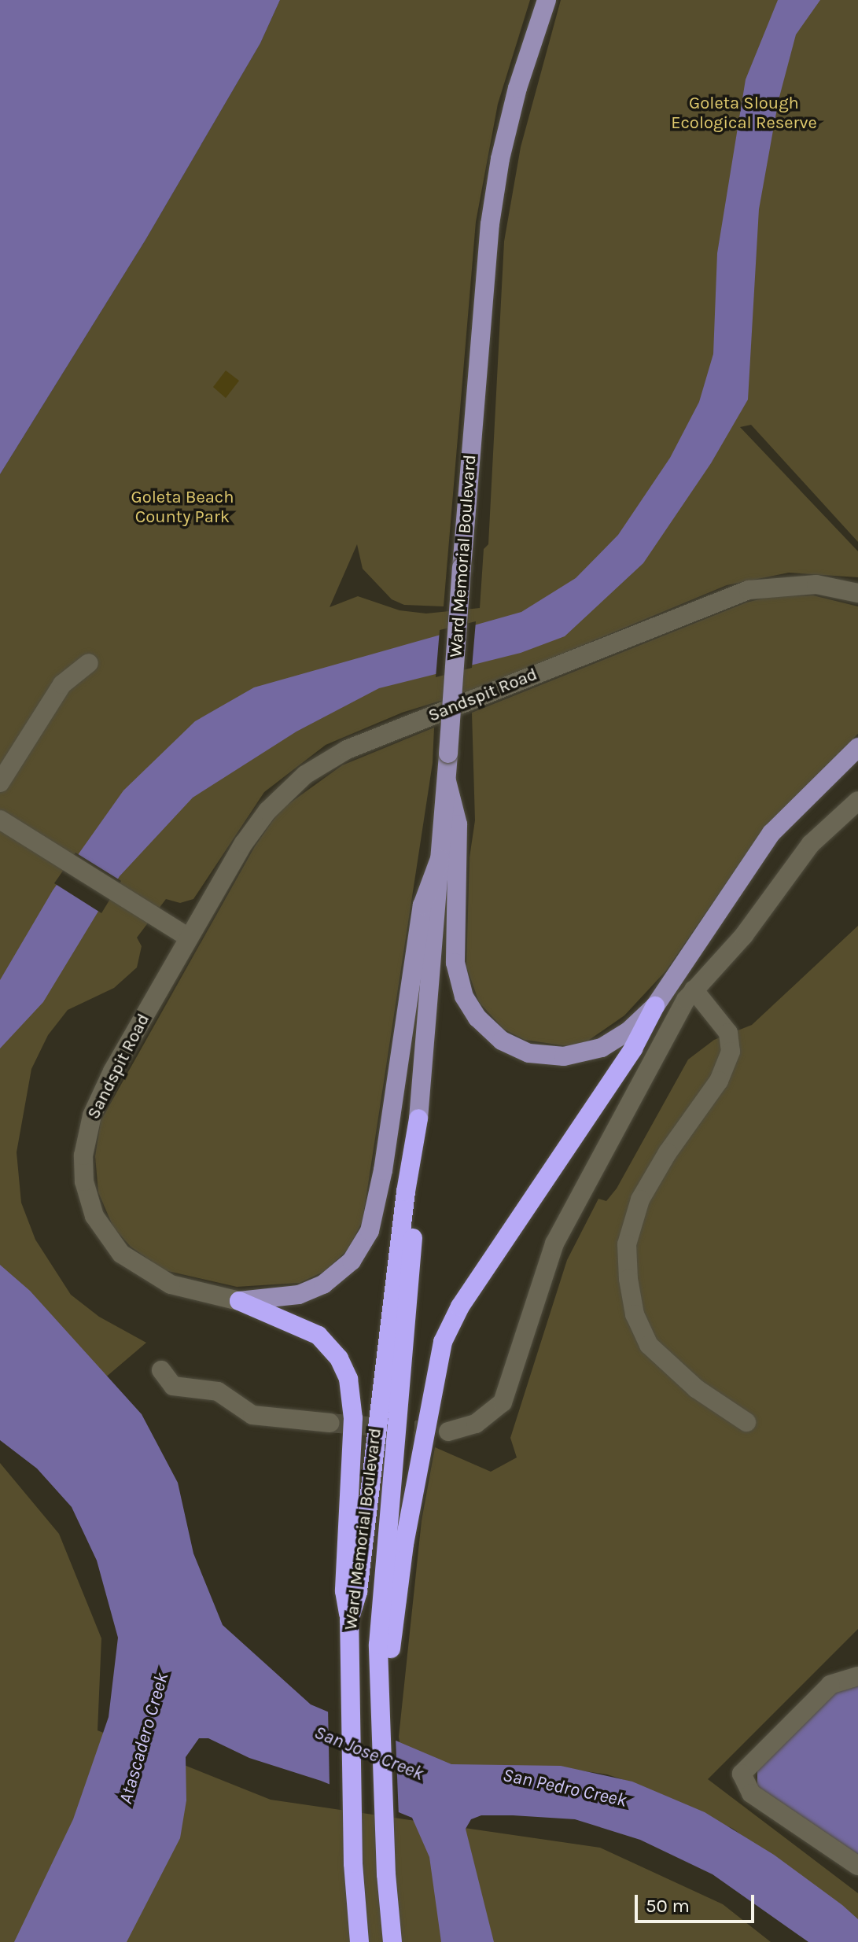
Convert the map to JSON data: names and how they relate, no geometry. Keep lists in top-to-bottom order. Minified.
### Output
{"streets":{"highway":["Ward Memorial Boulevard"],"street":["Sandspit Road"]},"water":["Atascadero Creek","San Jose Creek","San Pedro Creek"],"parks":["Goleta Slough Ecological Reserve","Goleta Beach County Park"],"scale_bar":"50 m"}
